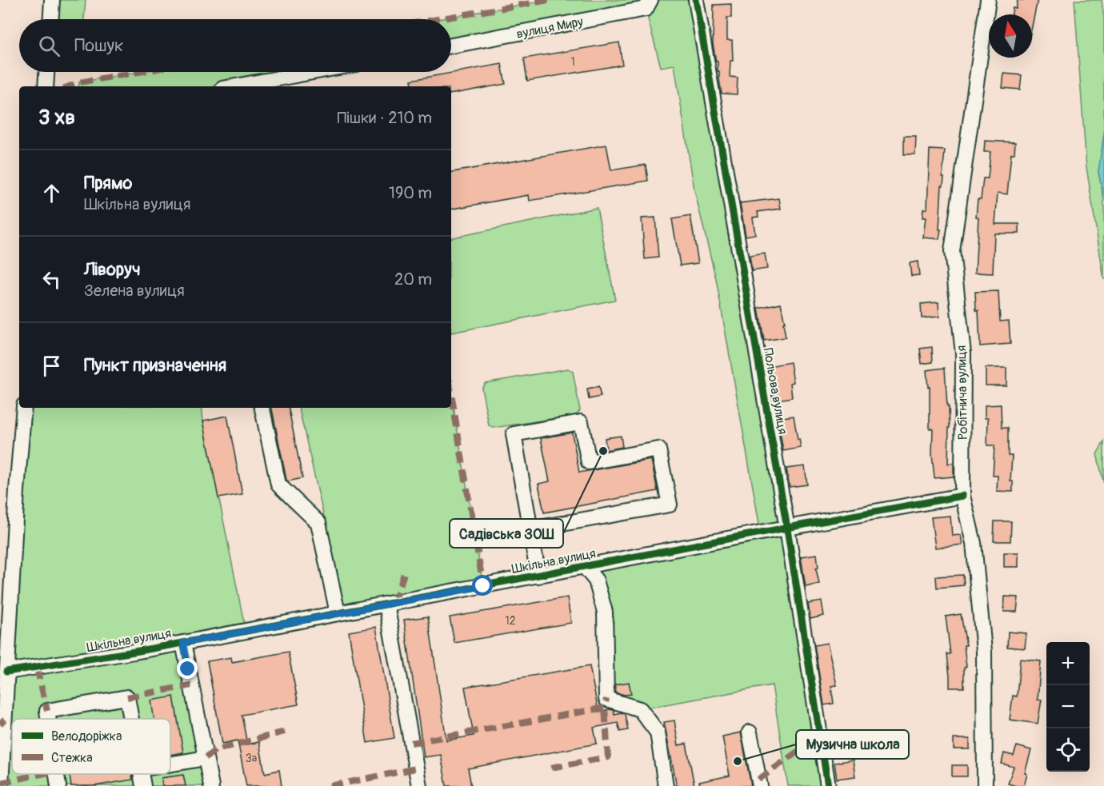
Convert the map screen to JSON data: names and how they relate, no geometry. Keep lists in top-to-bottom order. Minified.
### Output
{"streets":{"street":["вулиця Миру","Польова вулиця","Робітнича вулиця","Шкільна вулиця"]},"crossings":[["Польова вулиця","Шкільна вулиця"],["Робітнича вулиця","Шкільна вулиця"]],"places":["Садівська ЗОШ","Музична школа"],"house_numbers":["1","12","3а"],"legend":["Велодоріжка","Стежка"],"north":"top","page":{"search":"Пошук","heading":["3 хв","Пішки · 210 m"],"list":[["Прямо","Шкільна вулиця","190 m"],["Ліворуч","Зелена вулиця","20 m"],"Пункт призначення"],"map_buttons":["+","−"]}}
